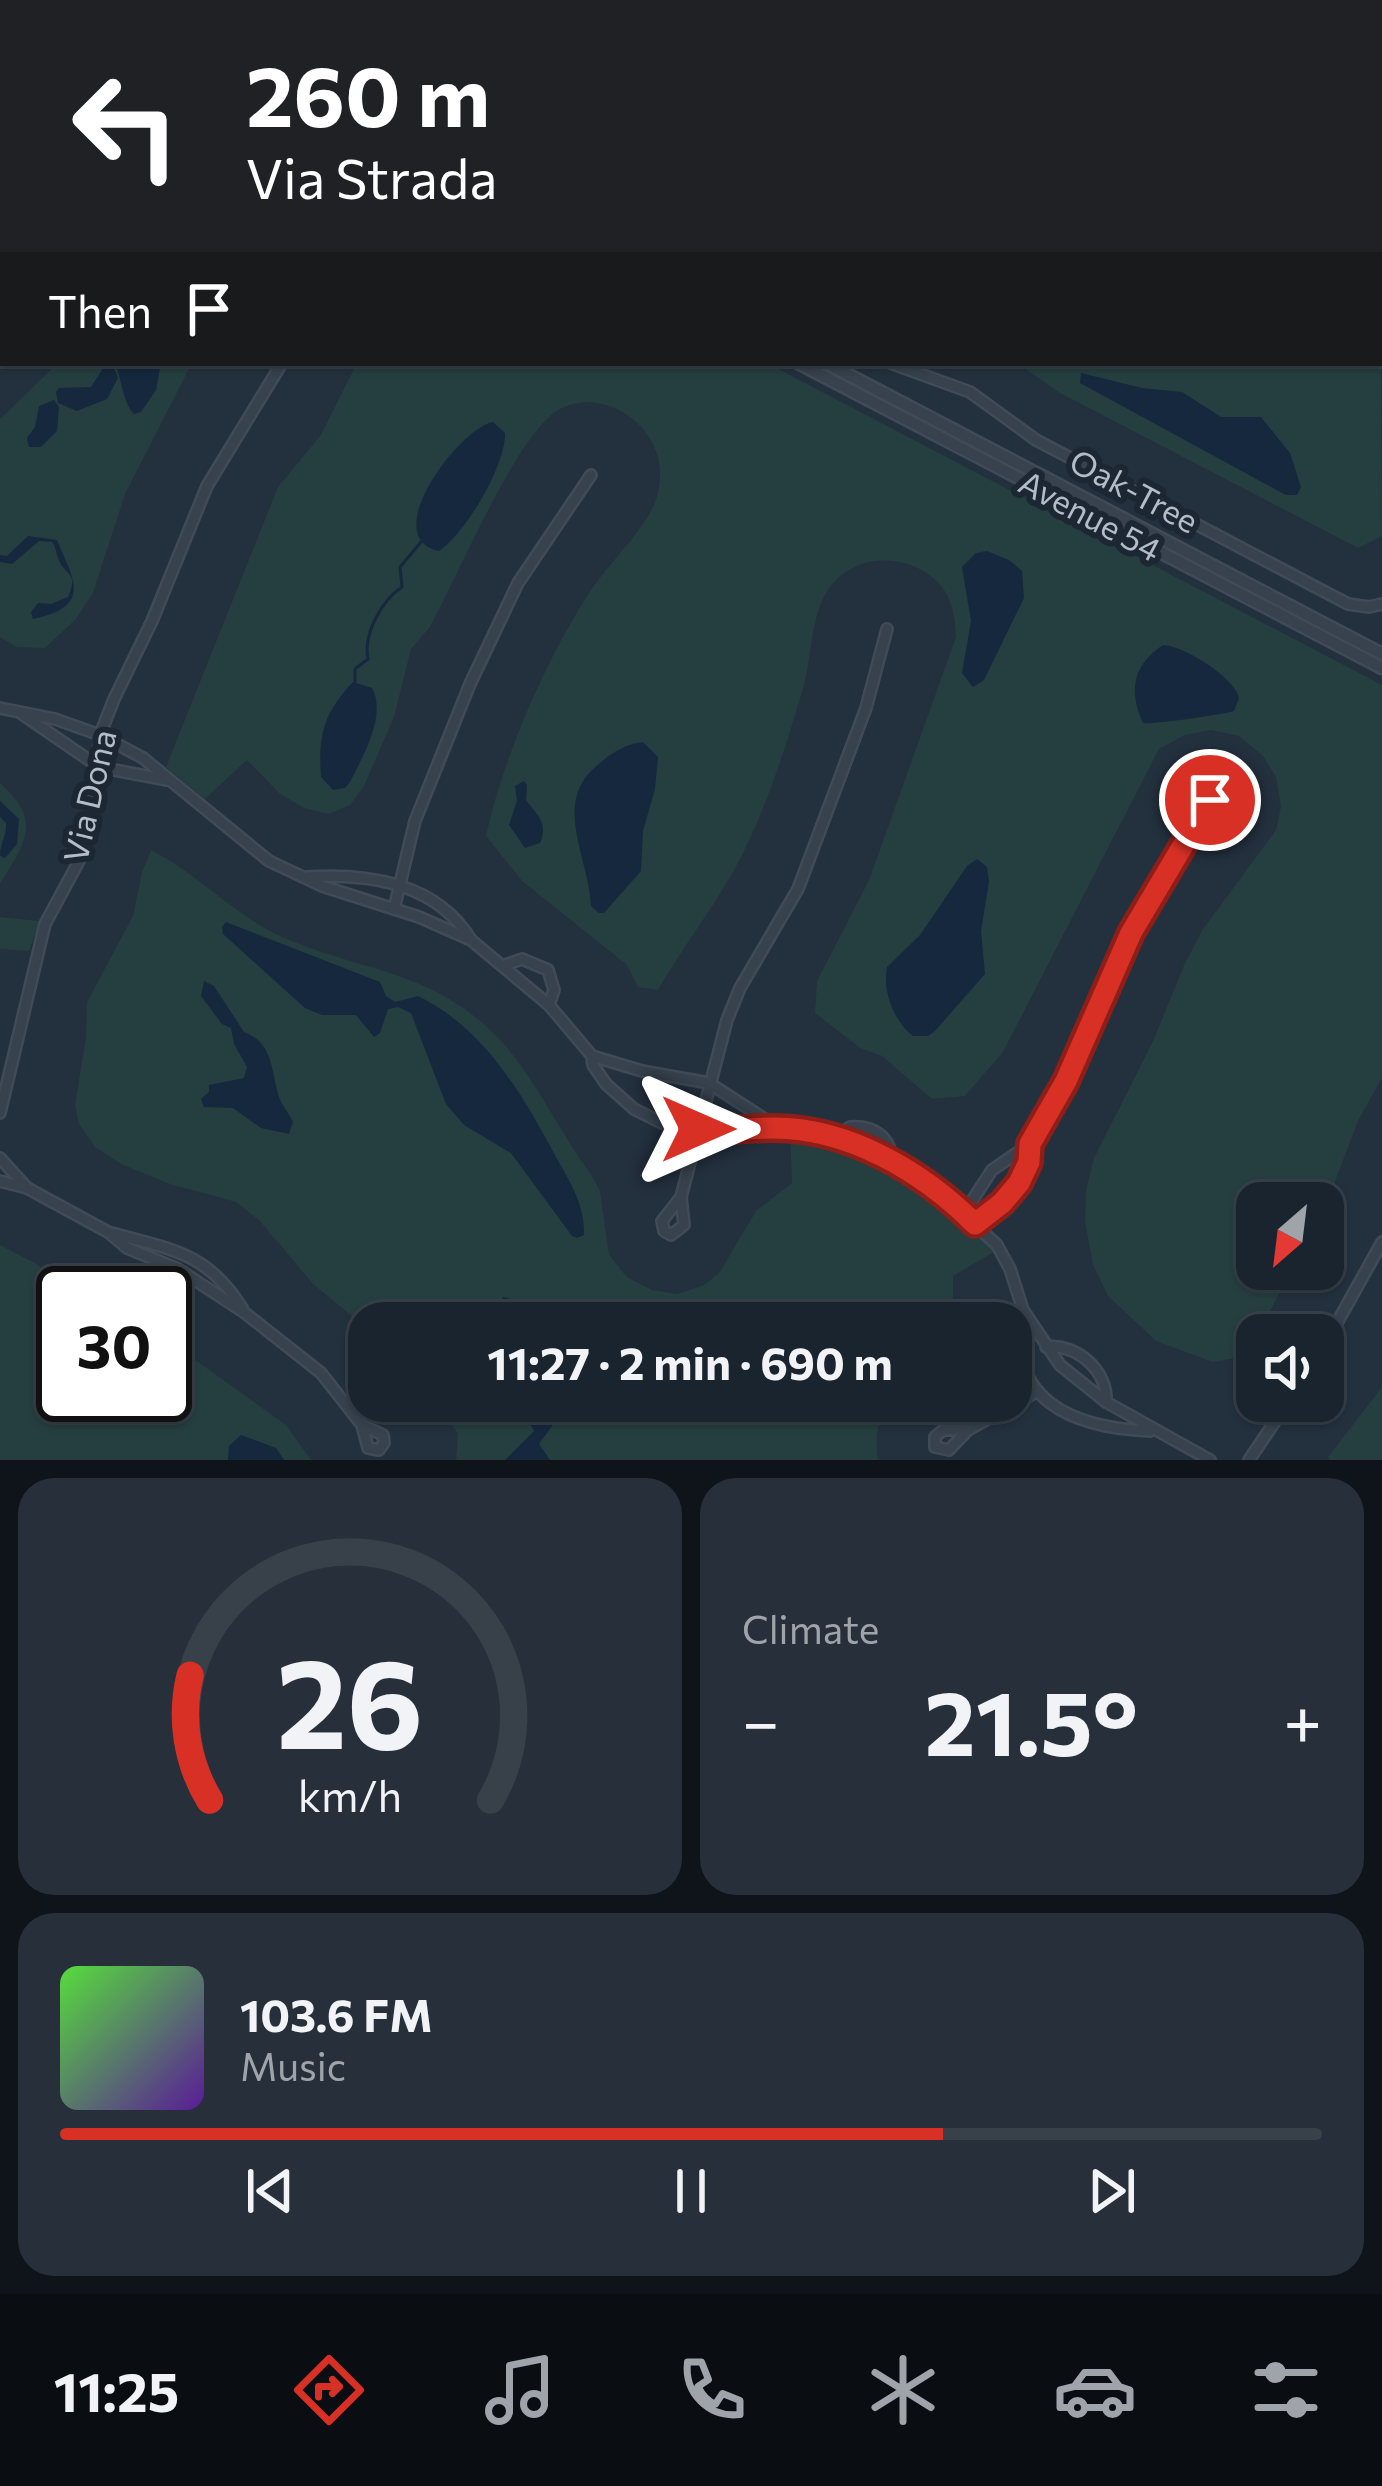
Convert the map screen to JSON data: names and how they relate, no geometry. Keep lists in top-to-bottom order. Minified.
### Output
{"streets":{"street":["Oak-Tree","Avenue 54","Via Dona"]},"north":"bottom left","page":{"turn":["260 m","Via Strada"],"then":"Then","limit":"30","trip":"11:27 · 2 min · 690 m","tile":"Climate","heat":["−","21.5°","+"],"song":["103.6 FM","Music"],"tabs":"11:25","gauge":["26","km/h"]}}
